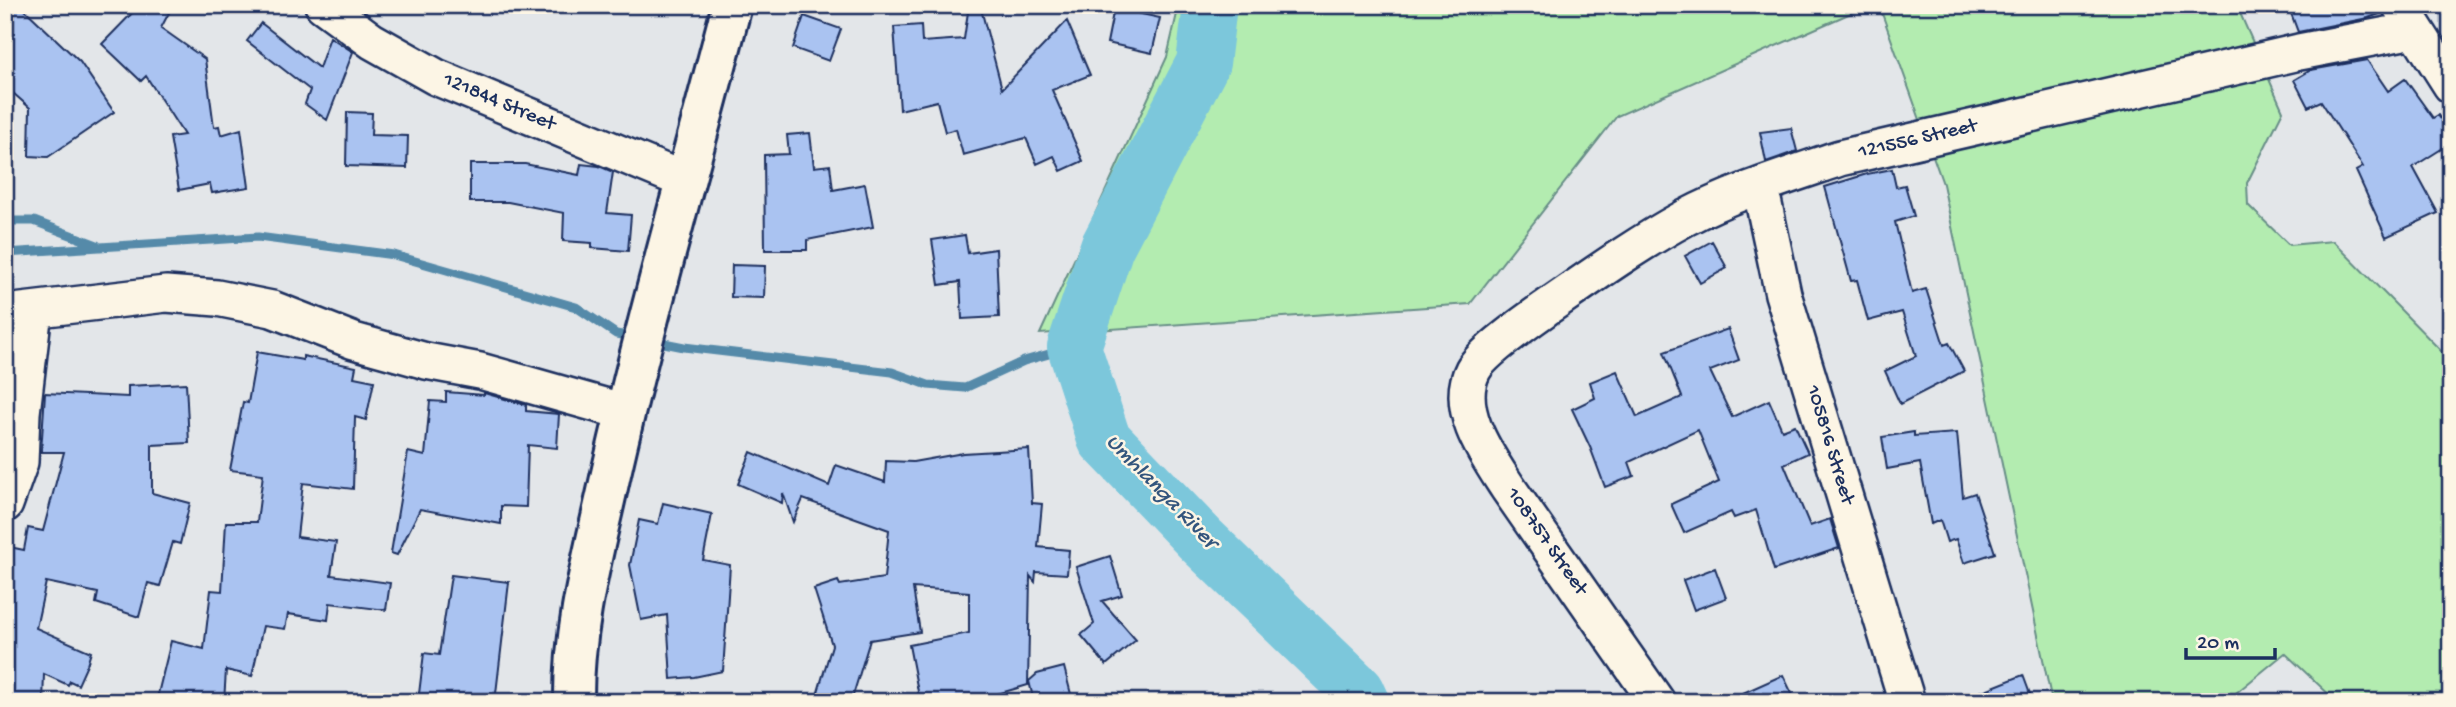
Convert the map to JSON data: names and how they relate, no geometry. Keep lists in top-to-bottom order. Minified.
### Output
{"streets":{"street":["121844 Street","121556 Street","105816 Street","108757 Street"]},"crossings":[["121556 Street","105816 Street"],["121556 Street","108757 Street"]],"water":["Umhlanga River"],"scale_bar":"20 m"}
